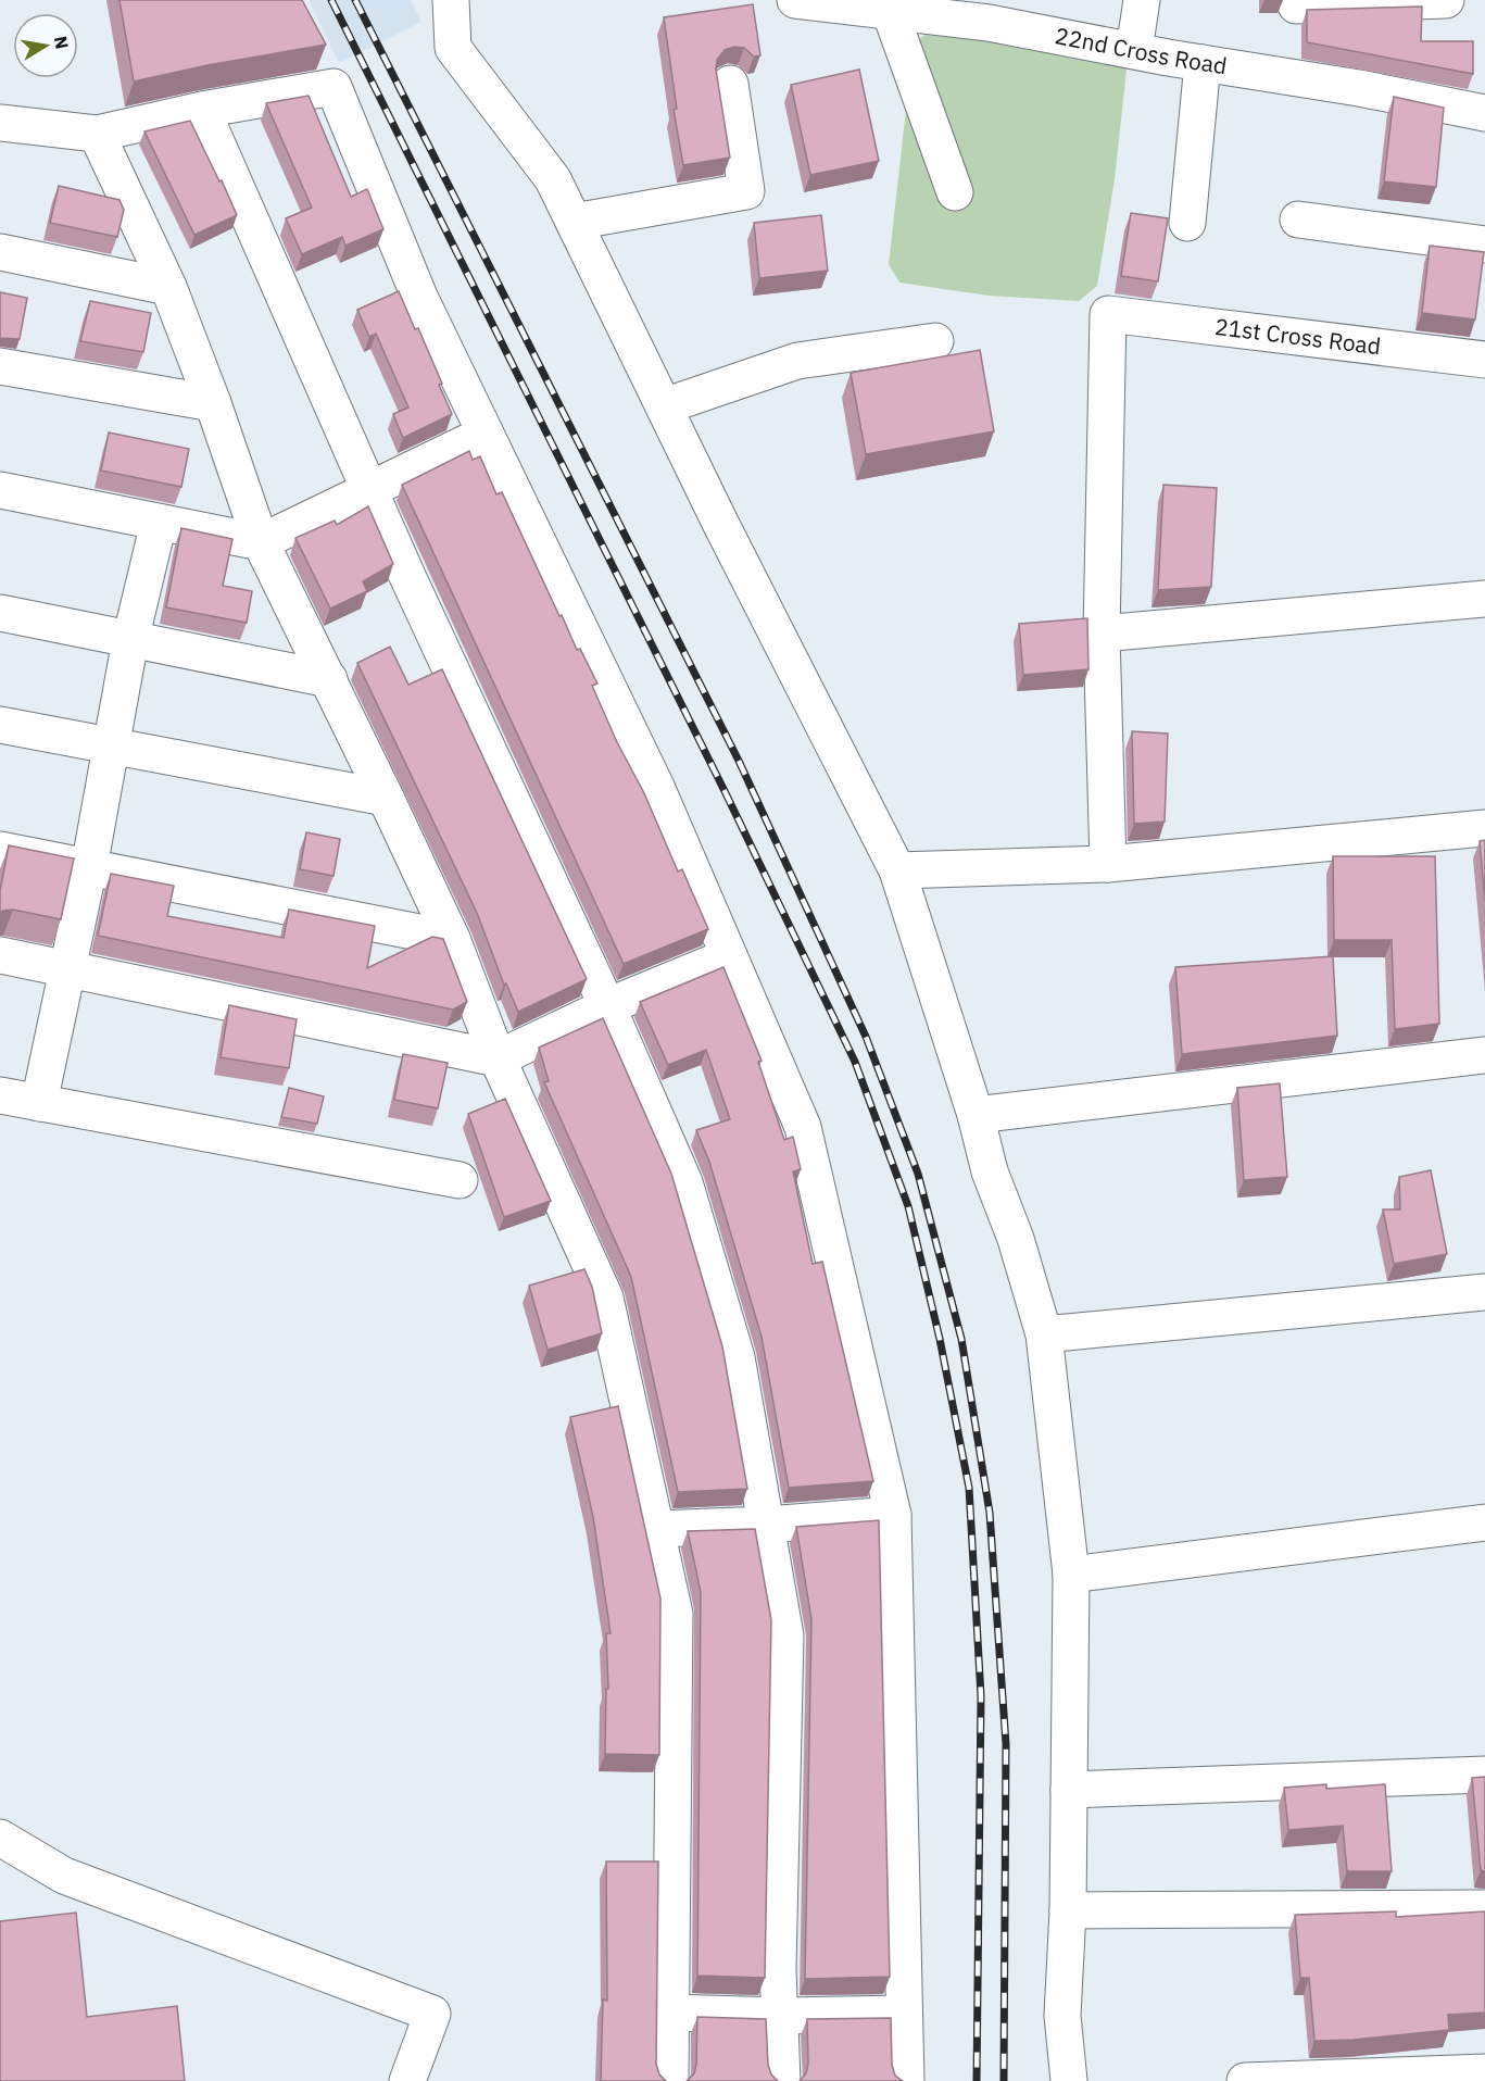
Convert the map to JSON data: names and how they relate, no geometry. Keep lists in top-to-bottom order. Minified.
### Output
{"streets":{"street":["22nd Cross Road","21st Cross Road"]},"north":"right"}
